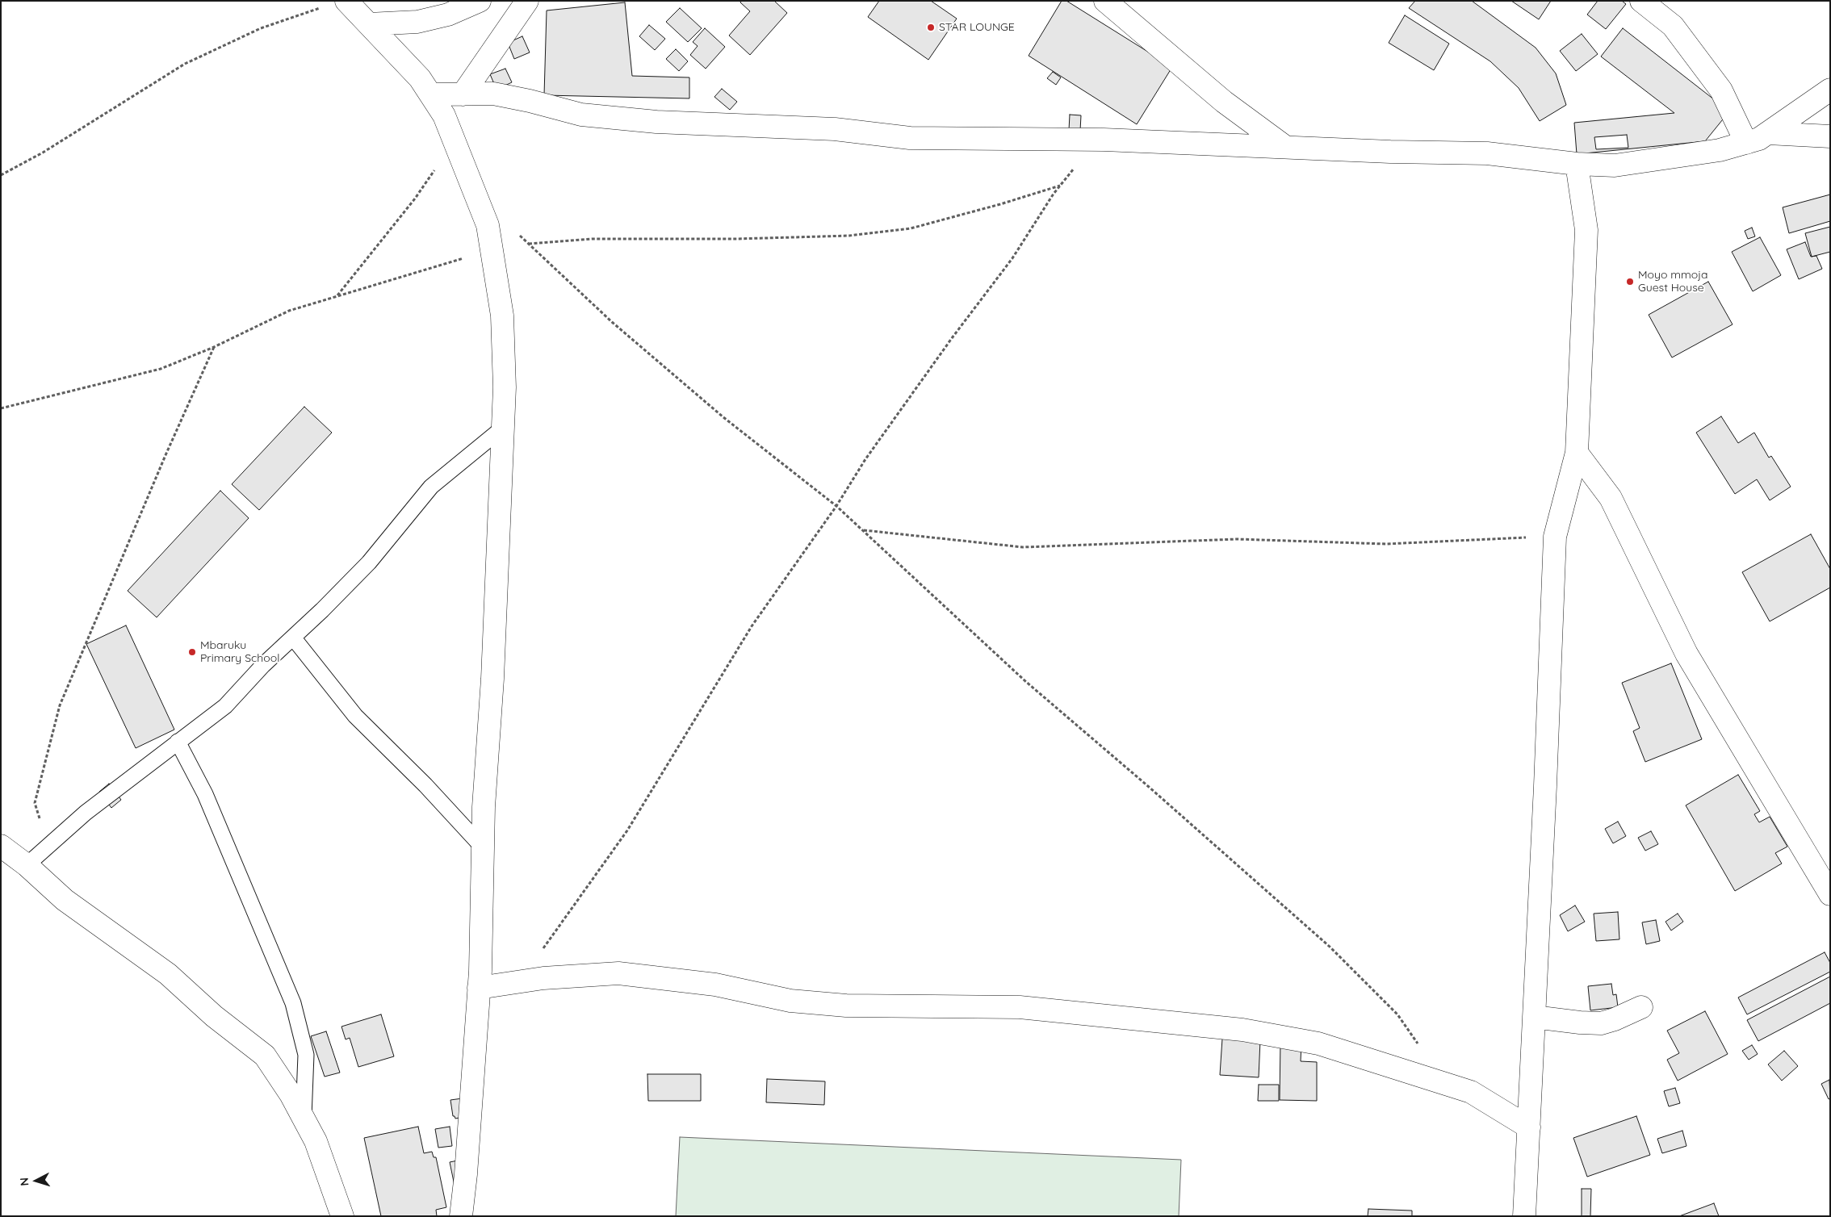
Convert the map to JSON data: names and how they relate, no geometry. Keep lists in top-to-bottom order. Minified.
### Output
{"places":["STAR LOUNGE","Moyo mmoja Guest House","Mbaruku Primary School"],"north":"left"}
